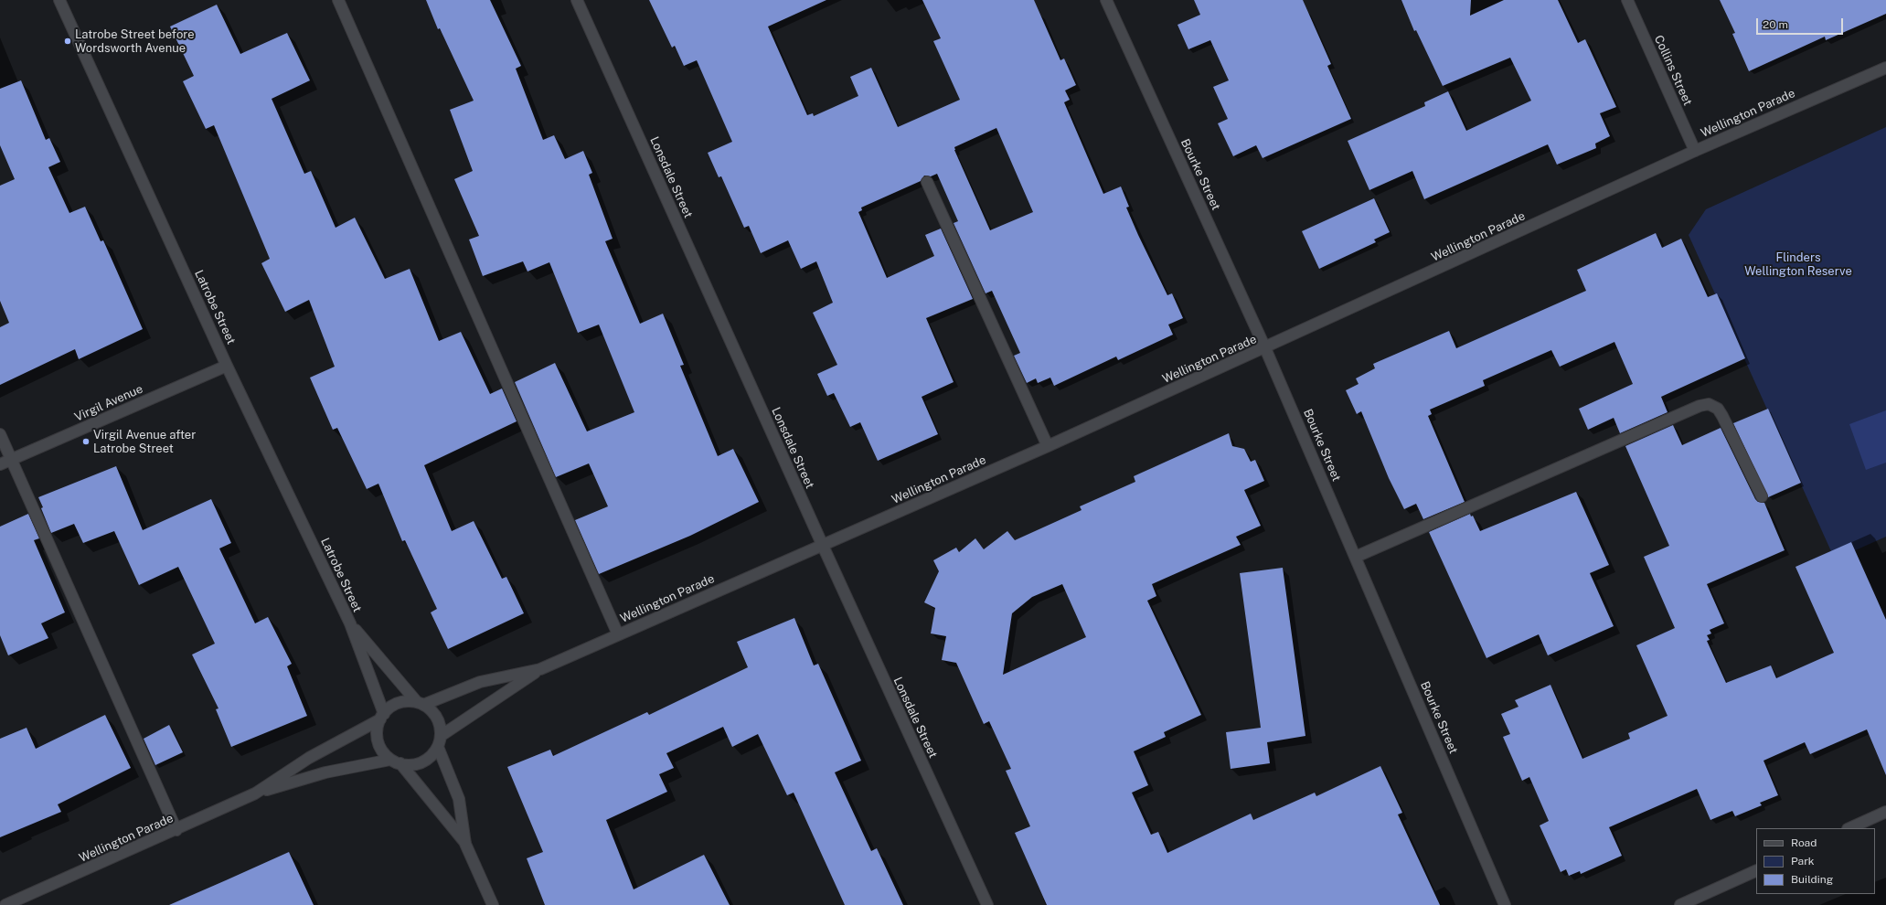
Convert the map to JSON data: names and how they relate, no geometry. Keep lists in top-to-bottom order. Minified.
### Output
{"streets":{"street":["Collins Street","Wellington Parade","Bourke Street","Lonsdale Street","Latrobe Street","Virgil Avenue"]},"crossings":[["Collins Street","Wellington Parade"],["Wellington Parade","Bourke Street"],["Wellington Parade","Lonsdale Street"],["Wellington Parade","Latrobe Street"],["Latrobe Street","Virgil Avenue"]],"parks":["Flinders Wellington Reserve"],"places":["Latrobe Street before Wordsworth Avenue","Virgil Avenue after Latrobe Street"],"legend":["Road","Park","Building"],"scale_bar":"20 m"}
